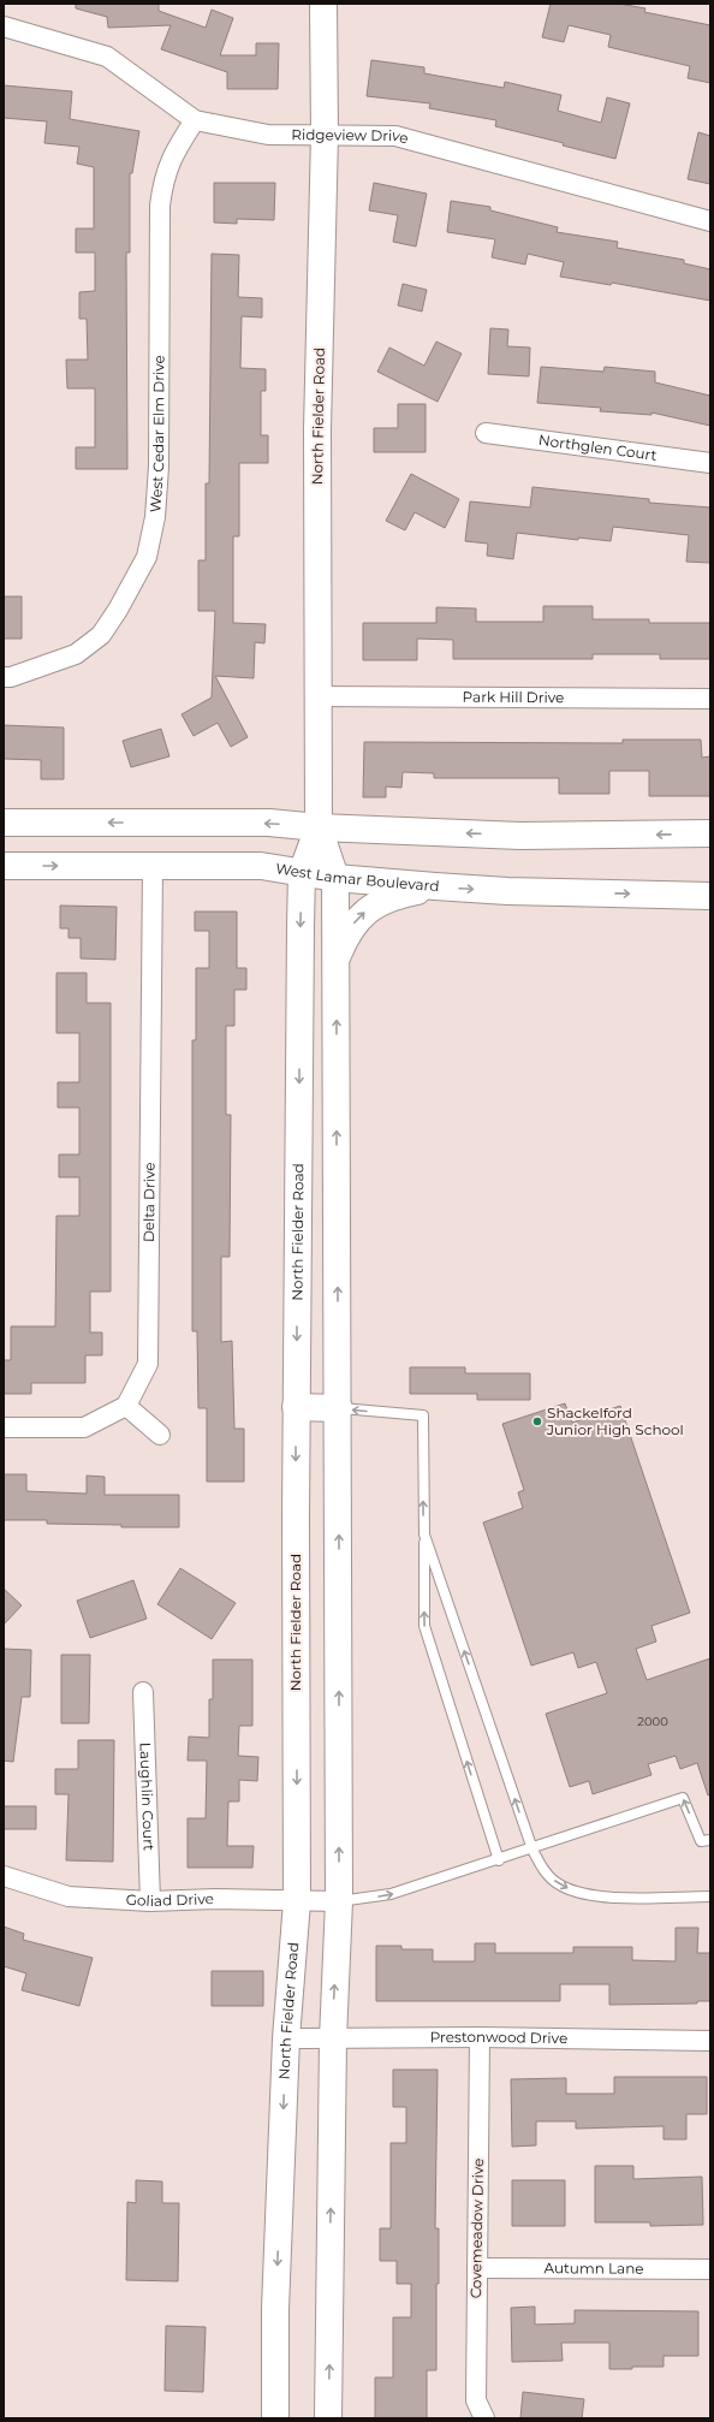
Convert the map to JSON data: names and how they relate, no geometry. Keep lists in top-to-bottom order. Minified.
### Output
{"streets":{"main road":["North Fielder Road","West Lamar Boulevard"],"street":["Ridgeview Drive","West Cedar Elm Drive","Northglen Court","Park Hill Drive","Delta Drive","Laughlin Court","Goliad Drive","Prestonwood Drive","Covemeadow Drive","Autumn Lane"]},"crossings":[["Ridgeview Drive","North Fielder Road"],["Ridgeview Drive","West Cedar Elm Drive"],["North Fielder Road","Park Hill Drive"],["North Fielder Road","West Lamar Boulevard"],["North Fielder Road","Goliad Drive"],["North Fielder Road","Prestonwood Drive"],["West Lamar Boulevard","Delta Drive"],["Laughlin Court","Goliad Drive"],["Prestonwood Drive","Covemeadow Drive"],["Covemeadow Drive","Autumn Lane"]],"places":["Shackelford Junior High School"],"house_numbers":["2000"]}
